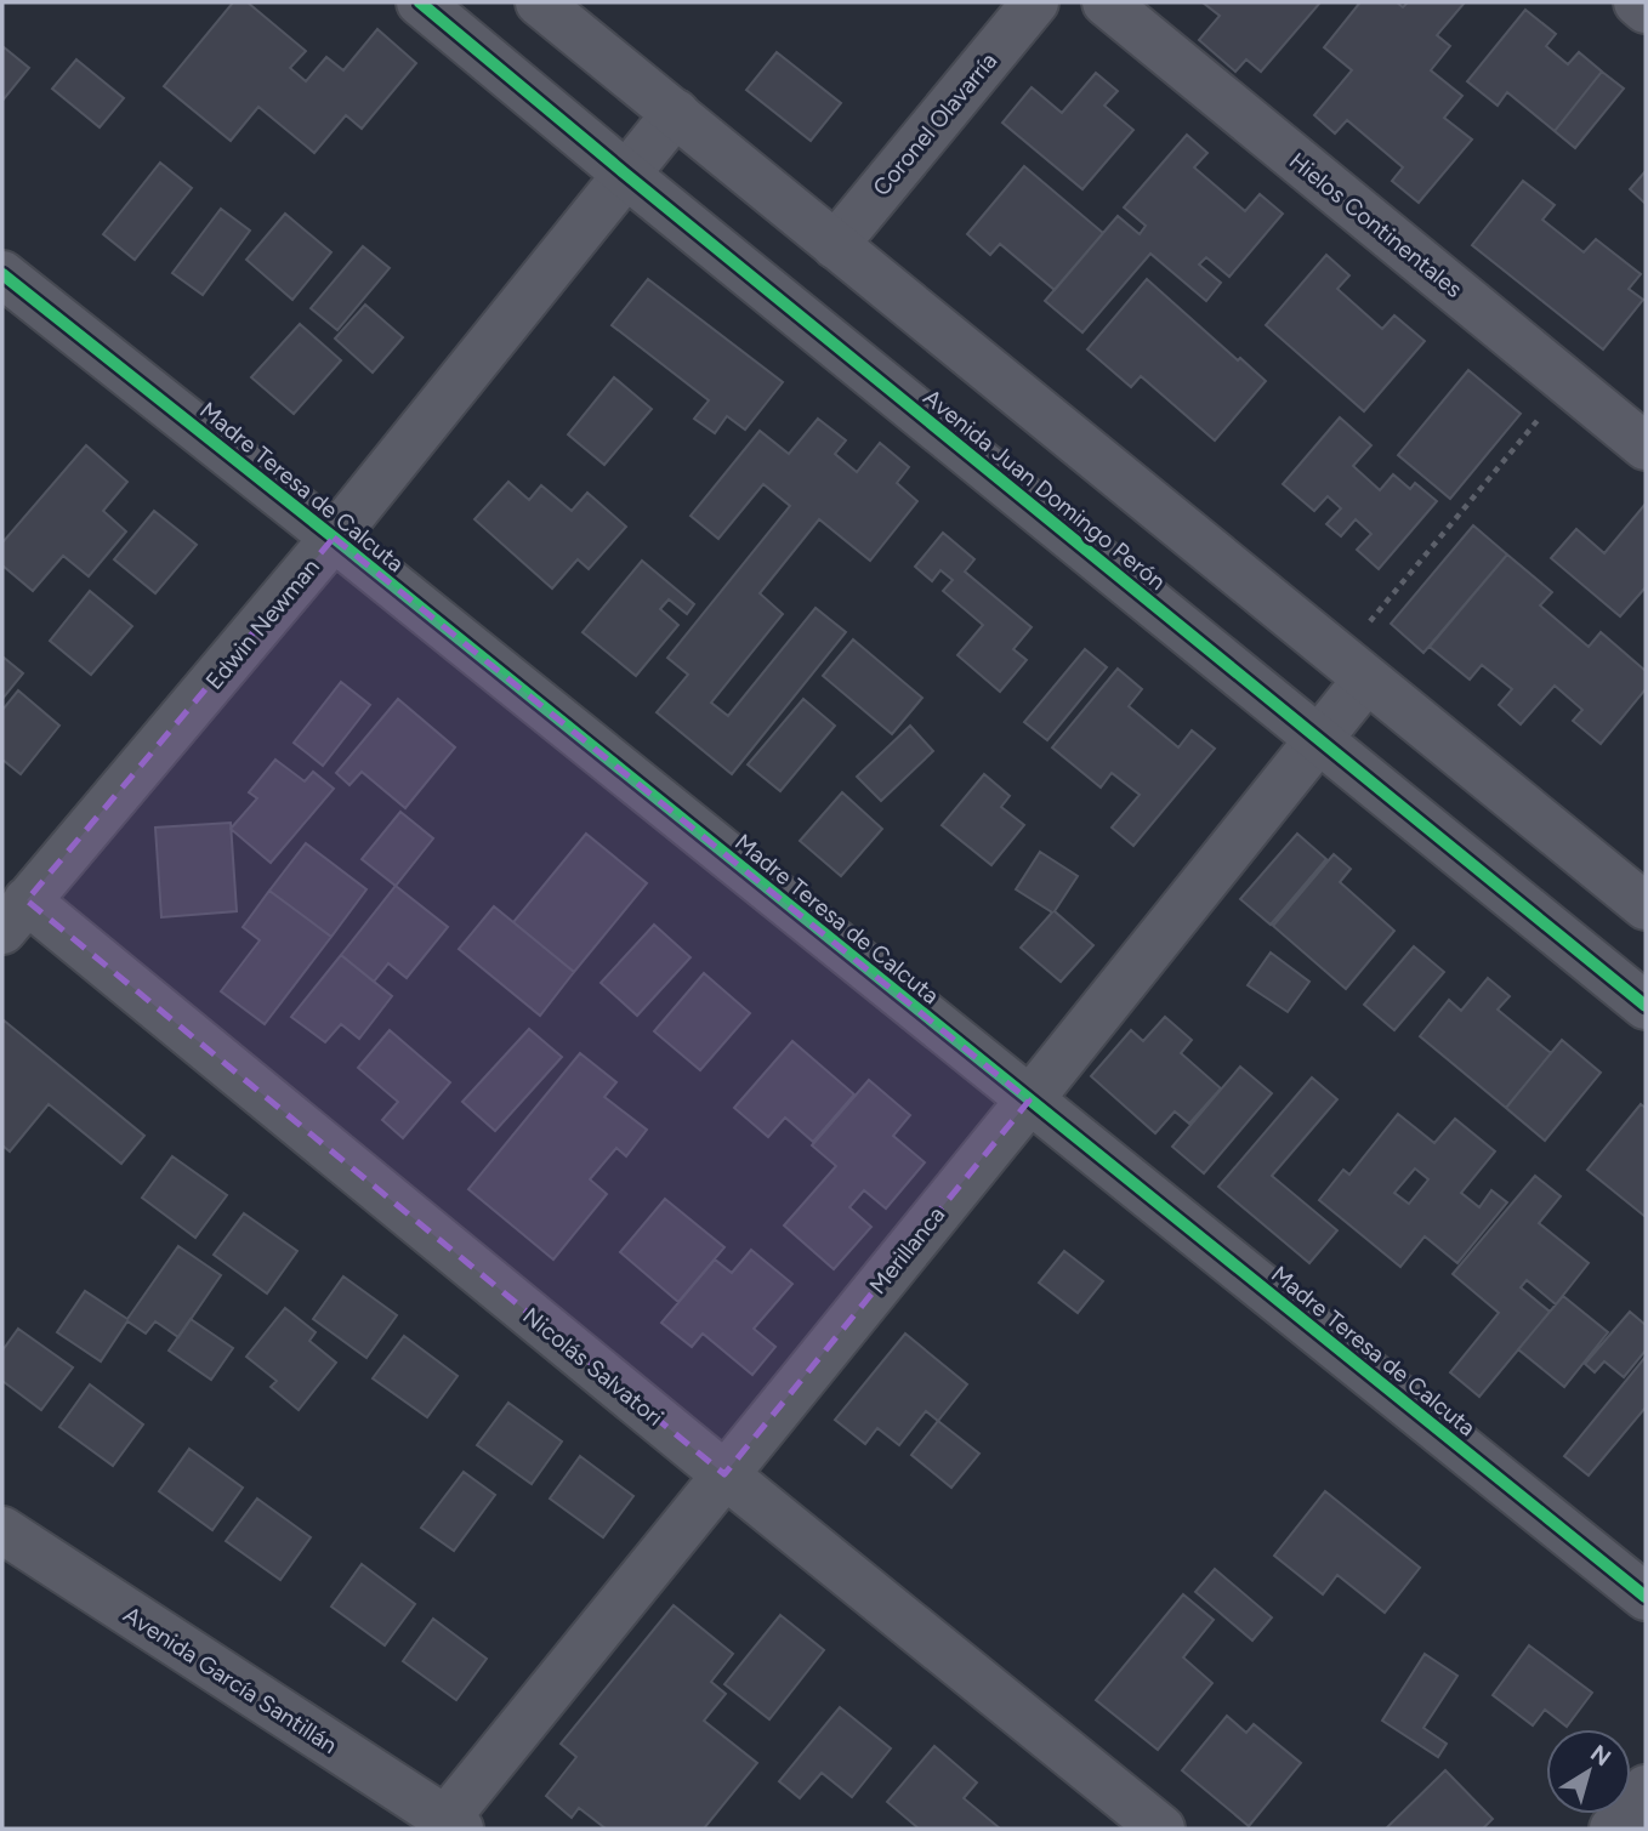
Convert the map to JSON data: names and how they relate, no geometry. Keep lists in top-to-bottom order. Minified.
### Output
{"streets":{"street":["Coronel Olavarría","Hielos Continentales","Madre Teresa de Calcuta","Avenida Juan Domingo Perón","Edwin Newman","Merillanca","Nicolás Salvatori","Avenida García Santillán"]},"crossings":[["Madre Teresa de Calcuta","Edwin Newman"],["Madre Teresa de Calcuta","Merillanca"],["Avenida Juan Domingo Perón","Edwin Newman"],["Avenida Juan Domingo Perón","Merillanca"],["Edwin Newman","Nicolás Salvatori"],["Merillanca","Nicolás Salvatori"],["Merillanca","Avenida García Santillán"]],"north":"top right"}
